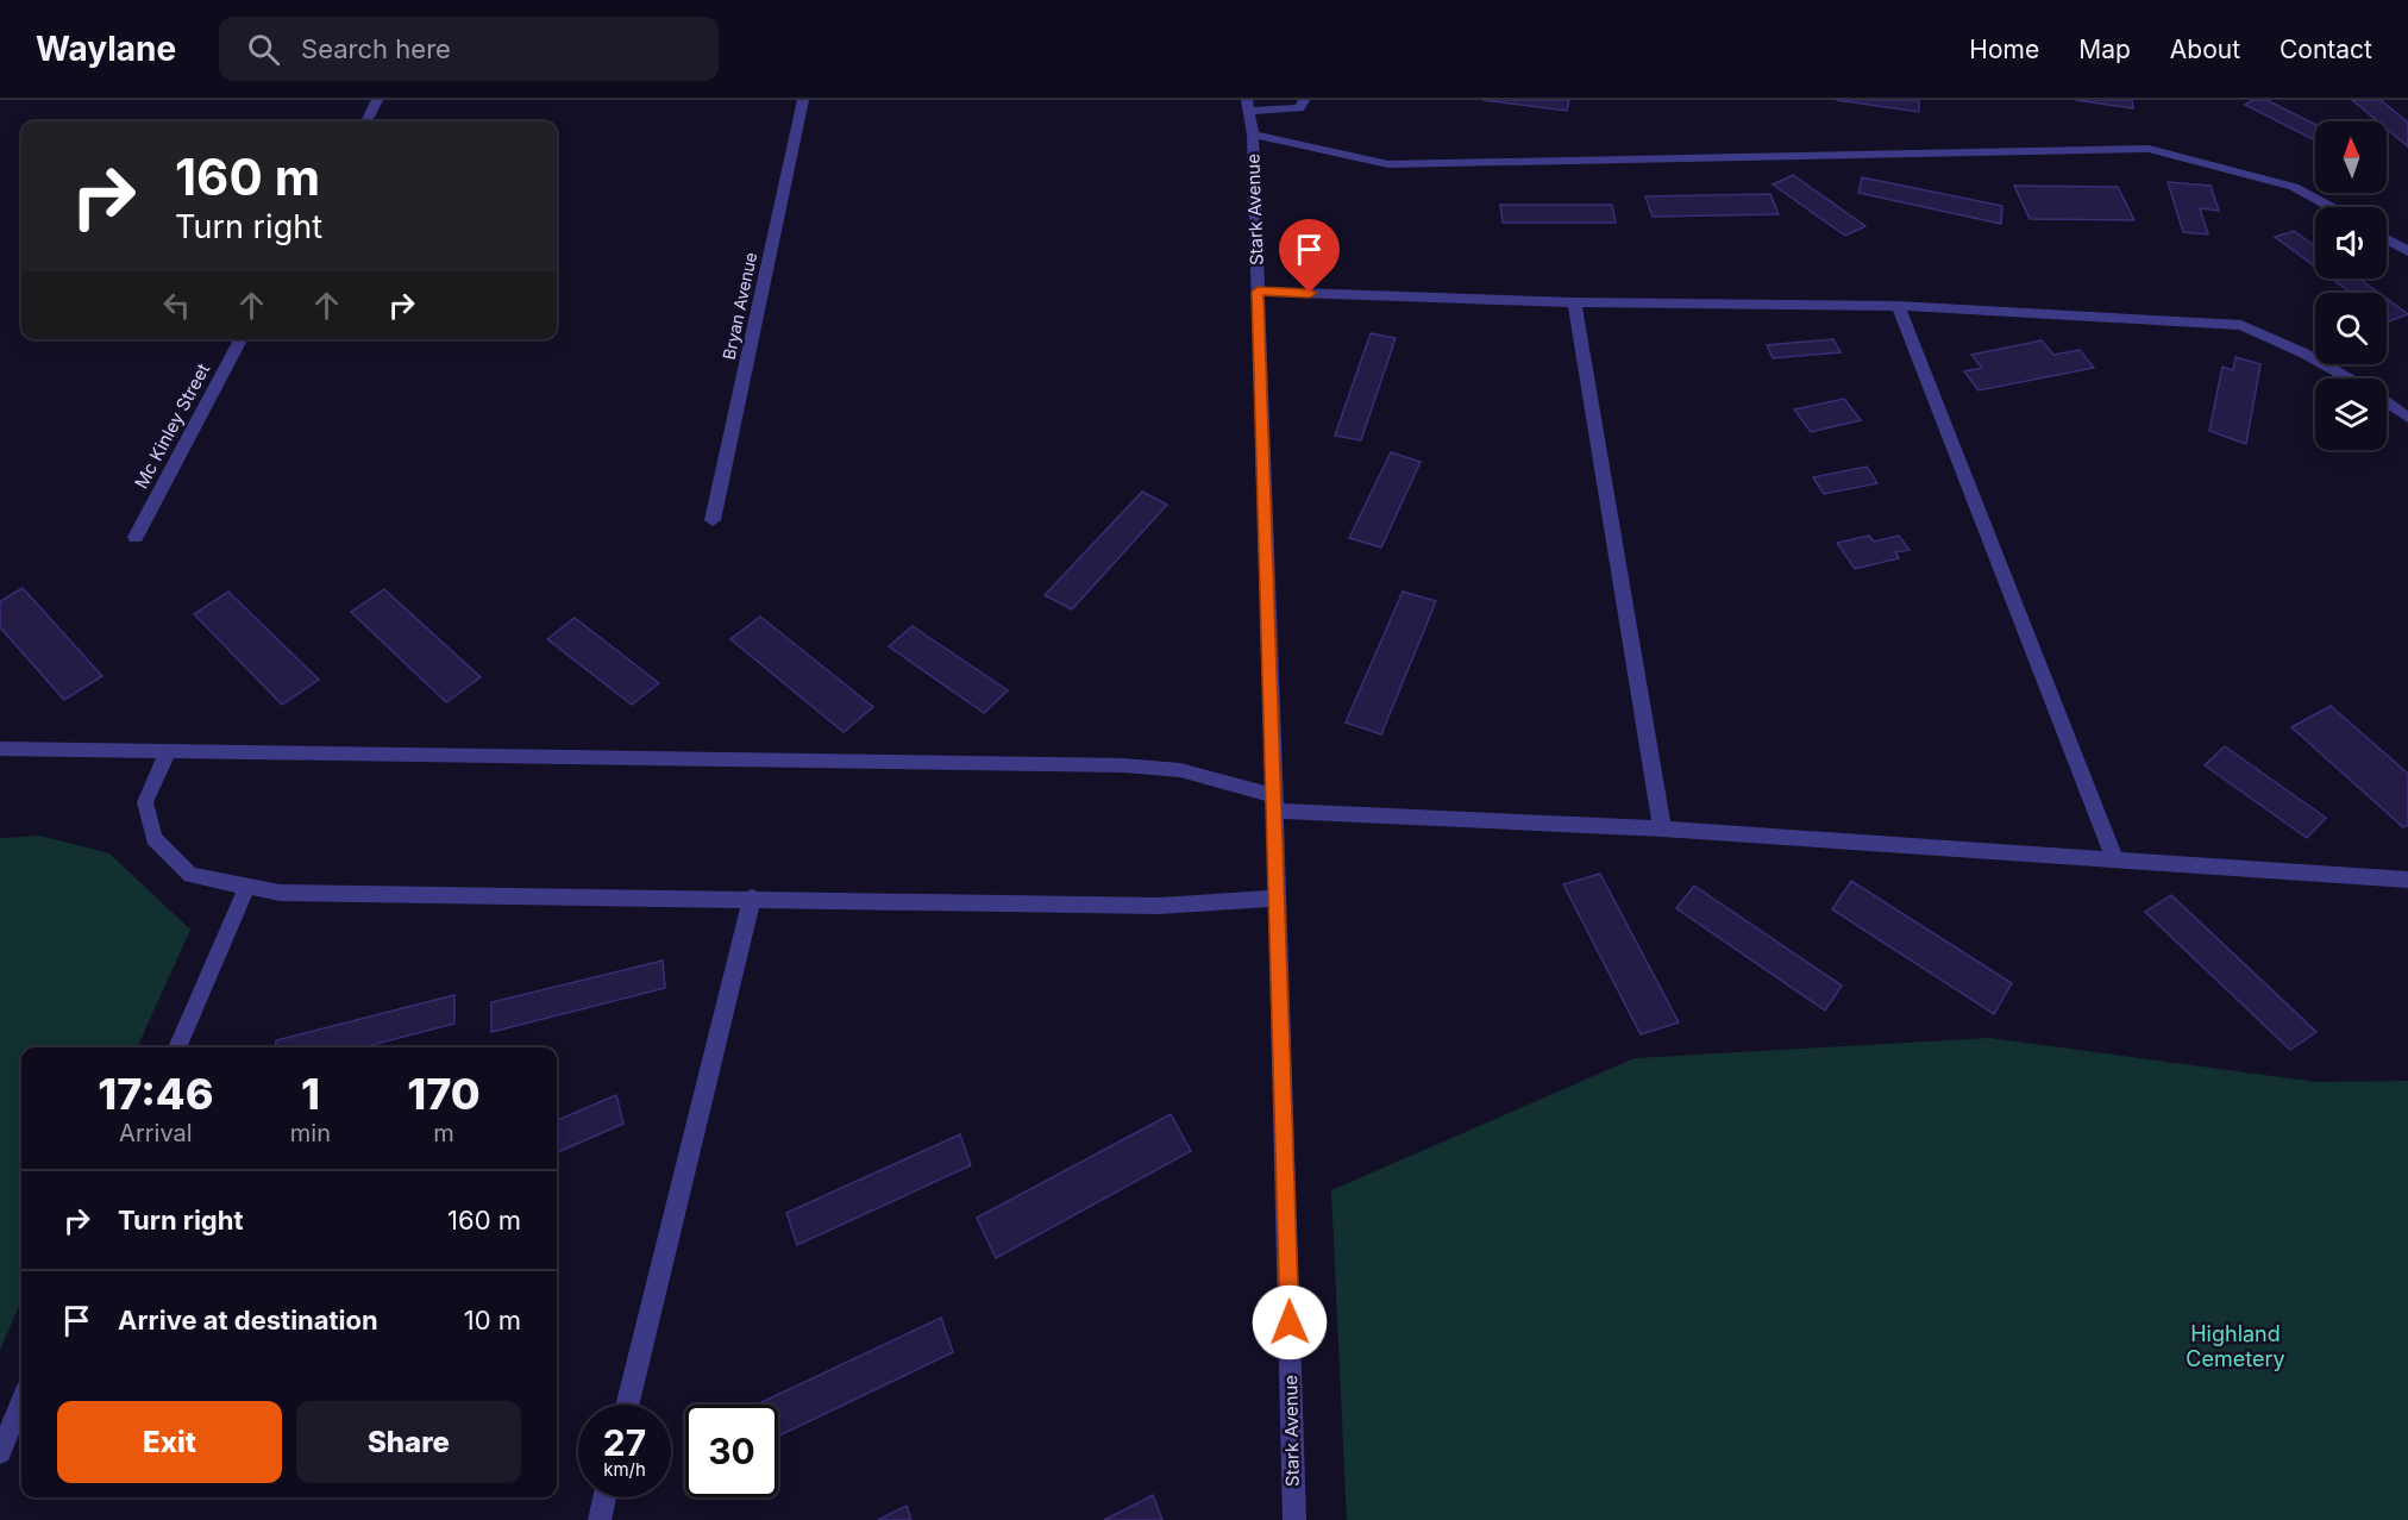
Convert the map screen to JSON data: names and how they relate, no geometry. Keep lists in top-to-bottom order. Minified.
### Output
{"streets":{"street":["Stark Avenue","Bryan Avenue","Mc Kinley Street"]},"parks":["Highland Cemetery"],"north":"top","page":{"header":"Waylane","search":"Search here","nav":["Home","Map","About","Contact"],"turn":["160 m","Turn right"],"eta":["17:46","Arrival","1","min","170","m"],"list":[{"name":"Turn right","value":"160 m"},{"name":"Arrive at destination","value":"10 m"}],"buttons":["Exit","Share"],"speed":"27 km/h","limit":"30"}}
